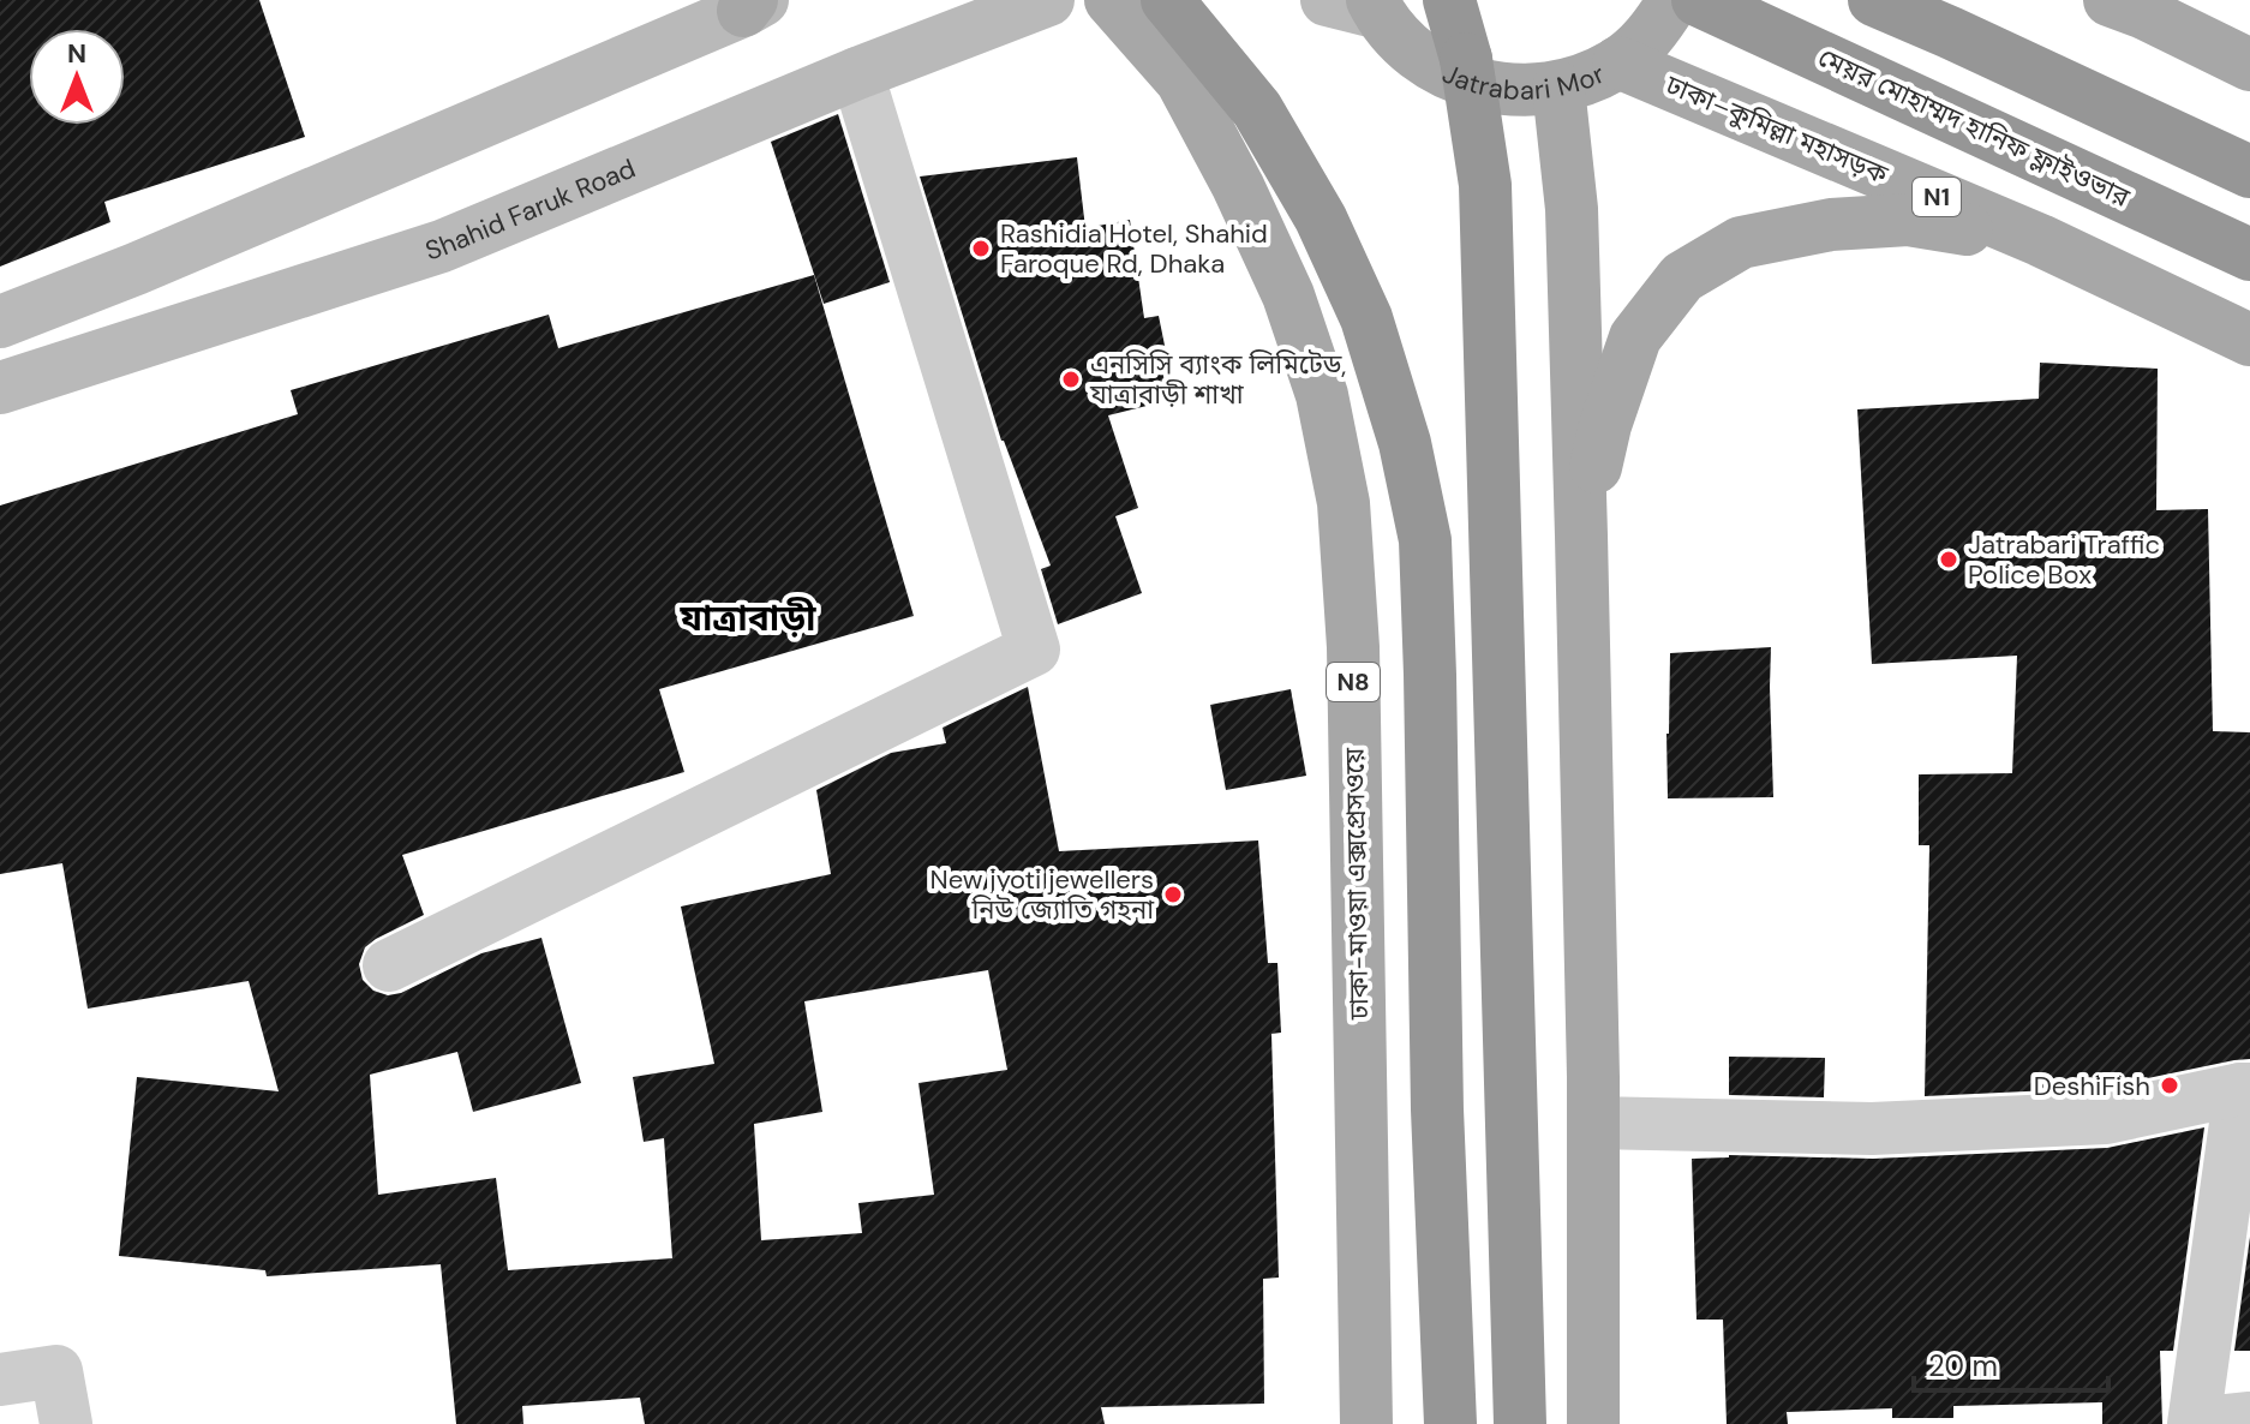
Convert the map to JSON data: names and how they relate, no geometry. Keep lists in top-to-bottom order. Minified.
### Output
{"streets":{"highway":["মেয়র মোহাম্মদ হানিফ ফ্লাইওভার"],"main road":["Jatrabari Mor","ঢাকা–কুমিল্লা মহাসড়ক","N1","Shahid Faruk Road","N8","ঢাকা-মাওয়া এক্সপ্রেসওয়ে"]},"crossings":[["Jatrabari Mor","ঢাকা–কুমিল্লা মহাসড়ক"]],"districts":["যাত্রাবাড়ী"],"places":["Rashidia Hotel, Shahid Faroque Rd, Dhaka","এনসিসি ব্যাংক লিমিটেড, যাত্রাবাড়ী শাখা","Jatrabari Traffic Police Box","New jyoti jewellers নিউ জ্যোতি গহনা","DeshiFish"],"scale_bar":"20 m","north":"top"}
